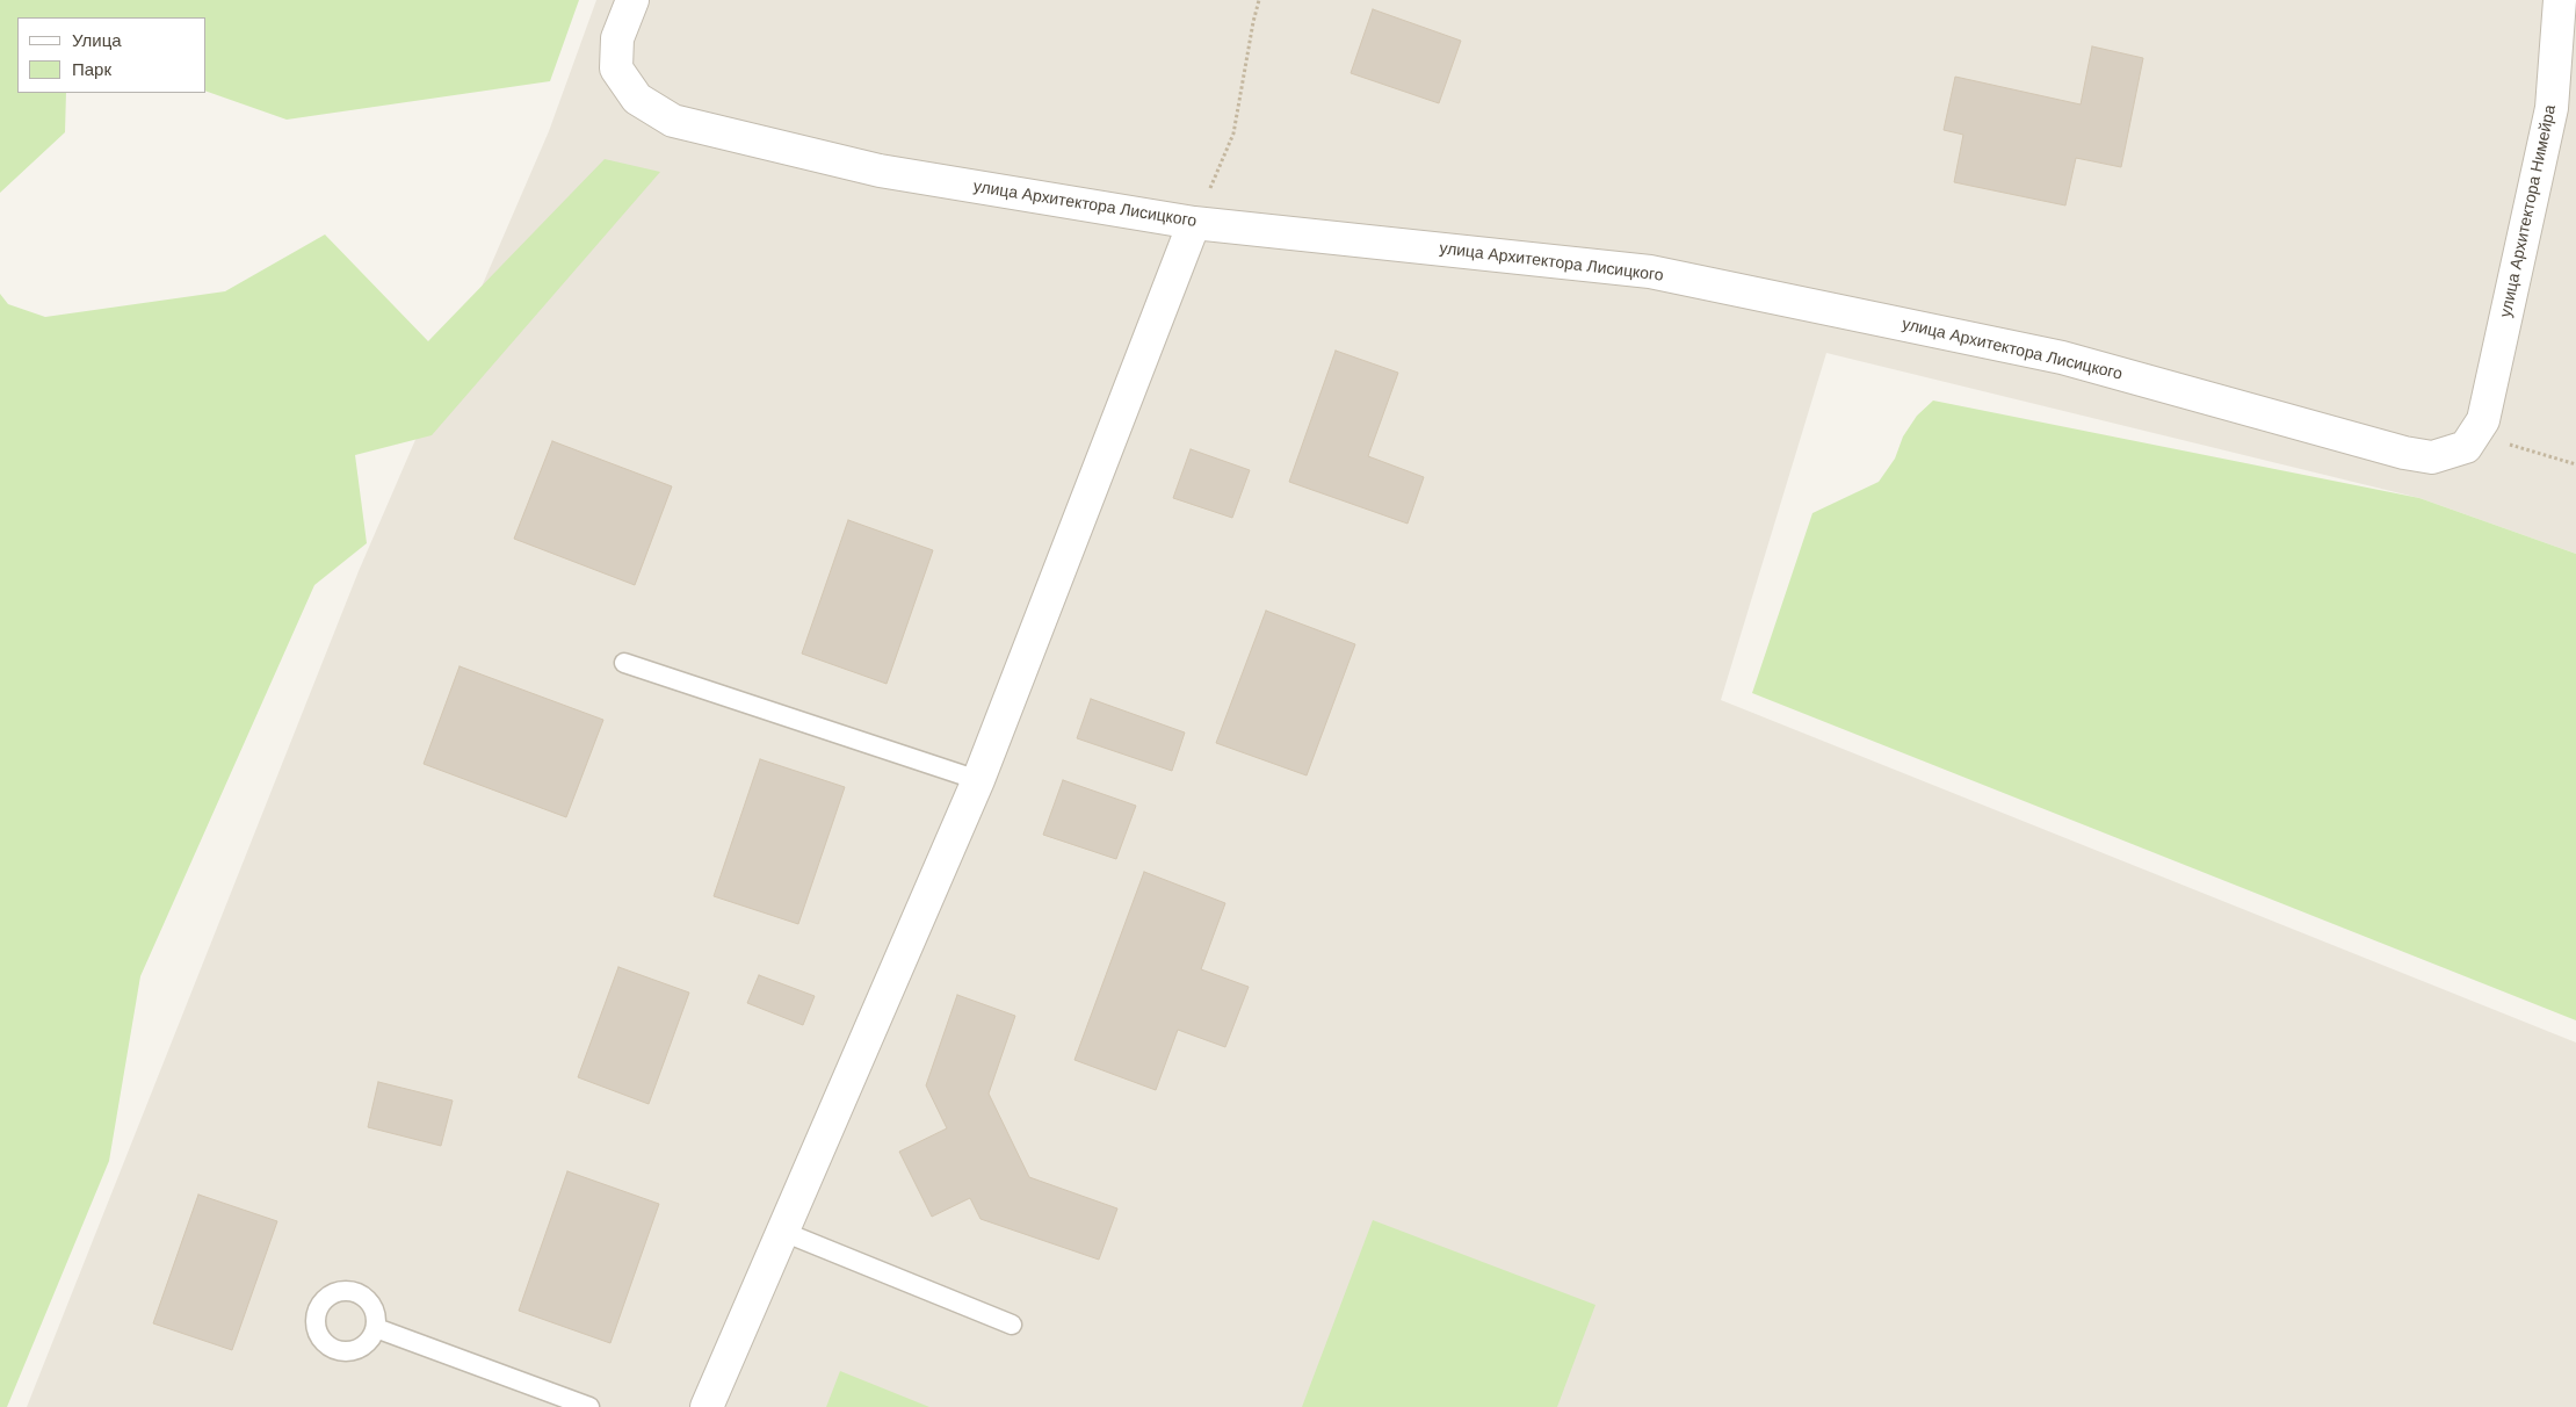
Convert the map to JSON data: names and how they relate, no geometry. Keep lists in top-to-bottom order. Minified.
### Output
{"streets":{"street":["улица Архитектора Лисицкого","улица Архитектора Нимейра"]},"crossings":[["улица Архитектора Лисицкого","улица Архитектора Нимейра"]],"legend":["Улица","Парк"]}
